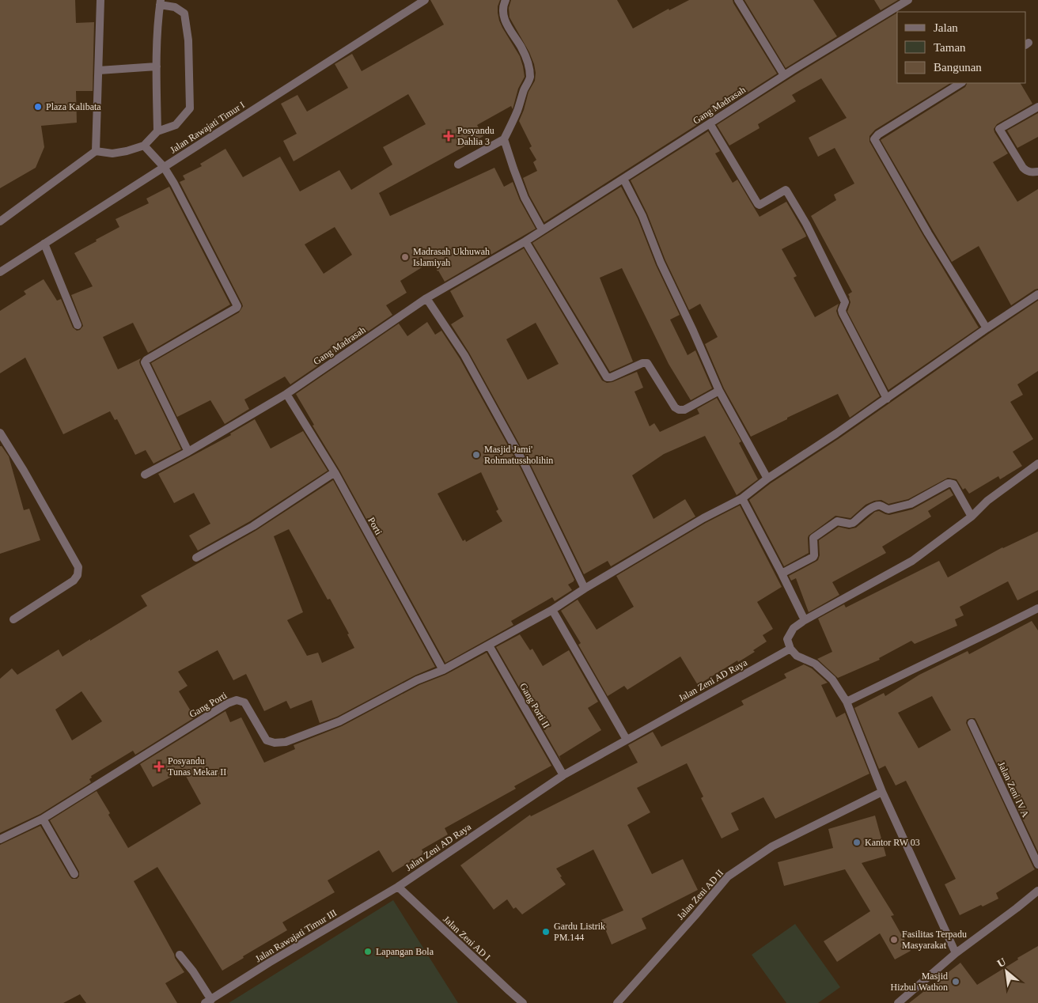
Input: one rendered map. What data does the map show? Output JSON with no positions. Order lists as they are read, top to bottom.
{
  "streets": {
    "street": [
      "Gang Madrasah",
      "Jalan Rawajati Timur I",
      "Porti",
      "Jalan Zeni AD Raya",
      "Gang Porti",
      "Gang Porti II",
      "Jalan Zeni IV A",
      "Jalan Zeni AD II",
      "Jalan Rawajati Timur III",
      "Jalan Zeni AD I"
    ]
  },
  "crossings": [
    ["Gang Madrasah", "Porti"],
    ["Porti", "Gang Porti"],
    ["Jalan Zeni AD Raya", "Gang Porti II"],
    ["Jalan Zeni AD Raya", "Jalan Rawajati Timur III"],
    ["Jalan Zeni AD Raya", "Jalan Zeni AD I"],
    ["Jalan Rawajati Timur III", "Jalan Zeni AD I"]
  ],
  "places": {
    "other": [
      "Plaza Kalibata",
      "Madrasah Ukhuwah Islamiyah",
      "Masjid Jami' Rohmatussholihin",
      "Kantor RW 03",
      "Gardu Listrik PM.144",
      "Fasilitas Terpadu Masyarakat",
      "Lapangan Bola",
      "Masjid Hizbul Wathon"
    ],
    "health": ["Posyandu Dahlia 3", "Posyandu Tunas Mekar II"]
  },
  "legend": ["Jalan", "Taman", "Bangunan"],
  "north": "top left"
}
